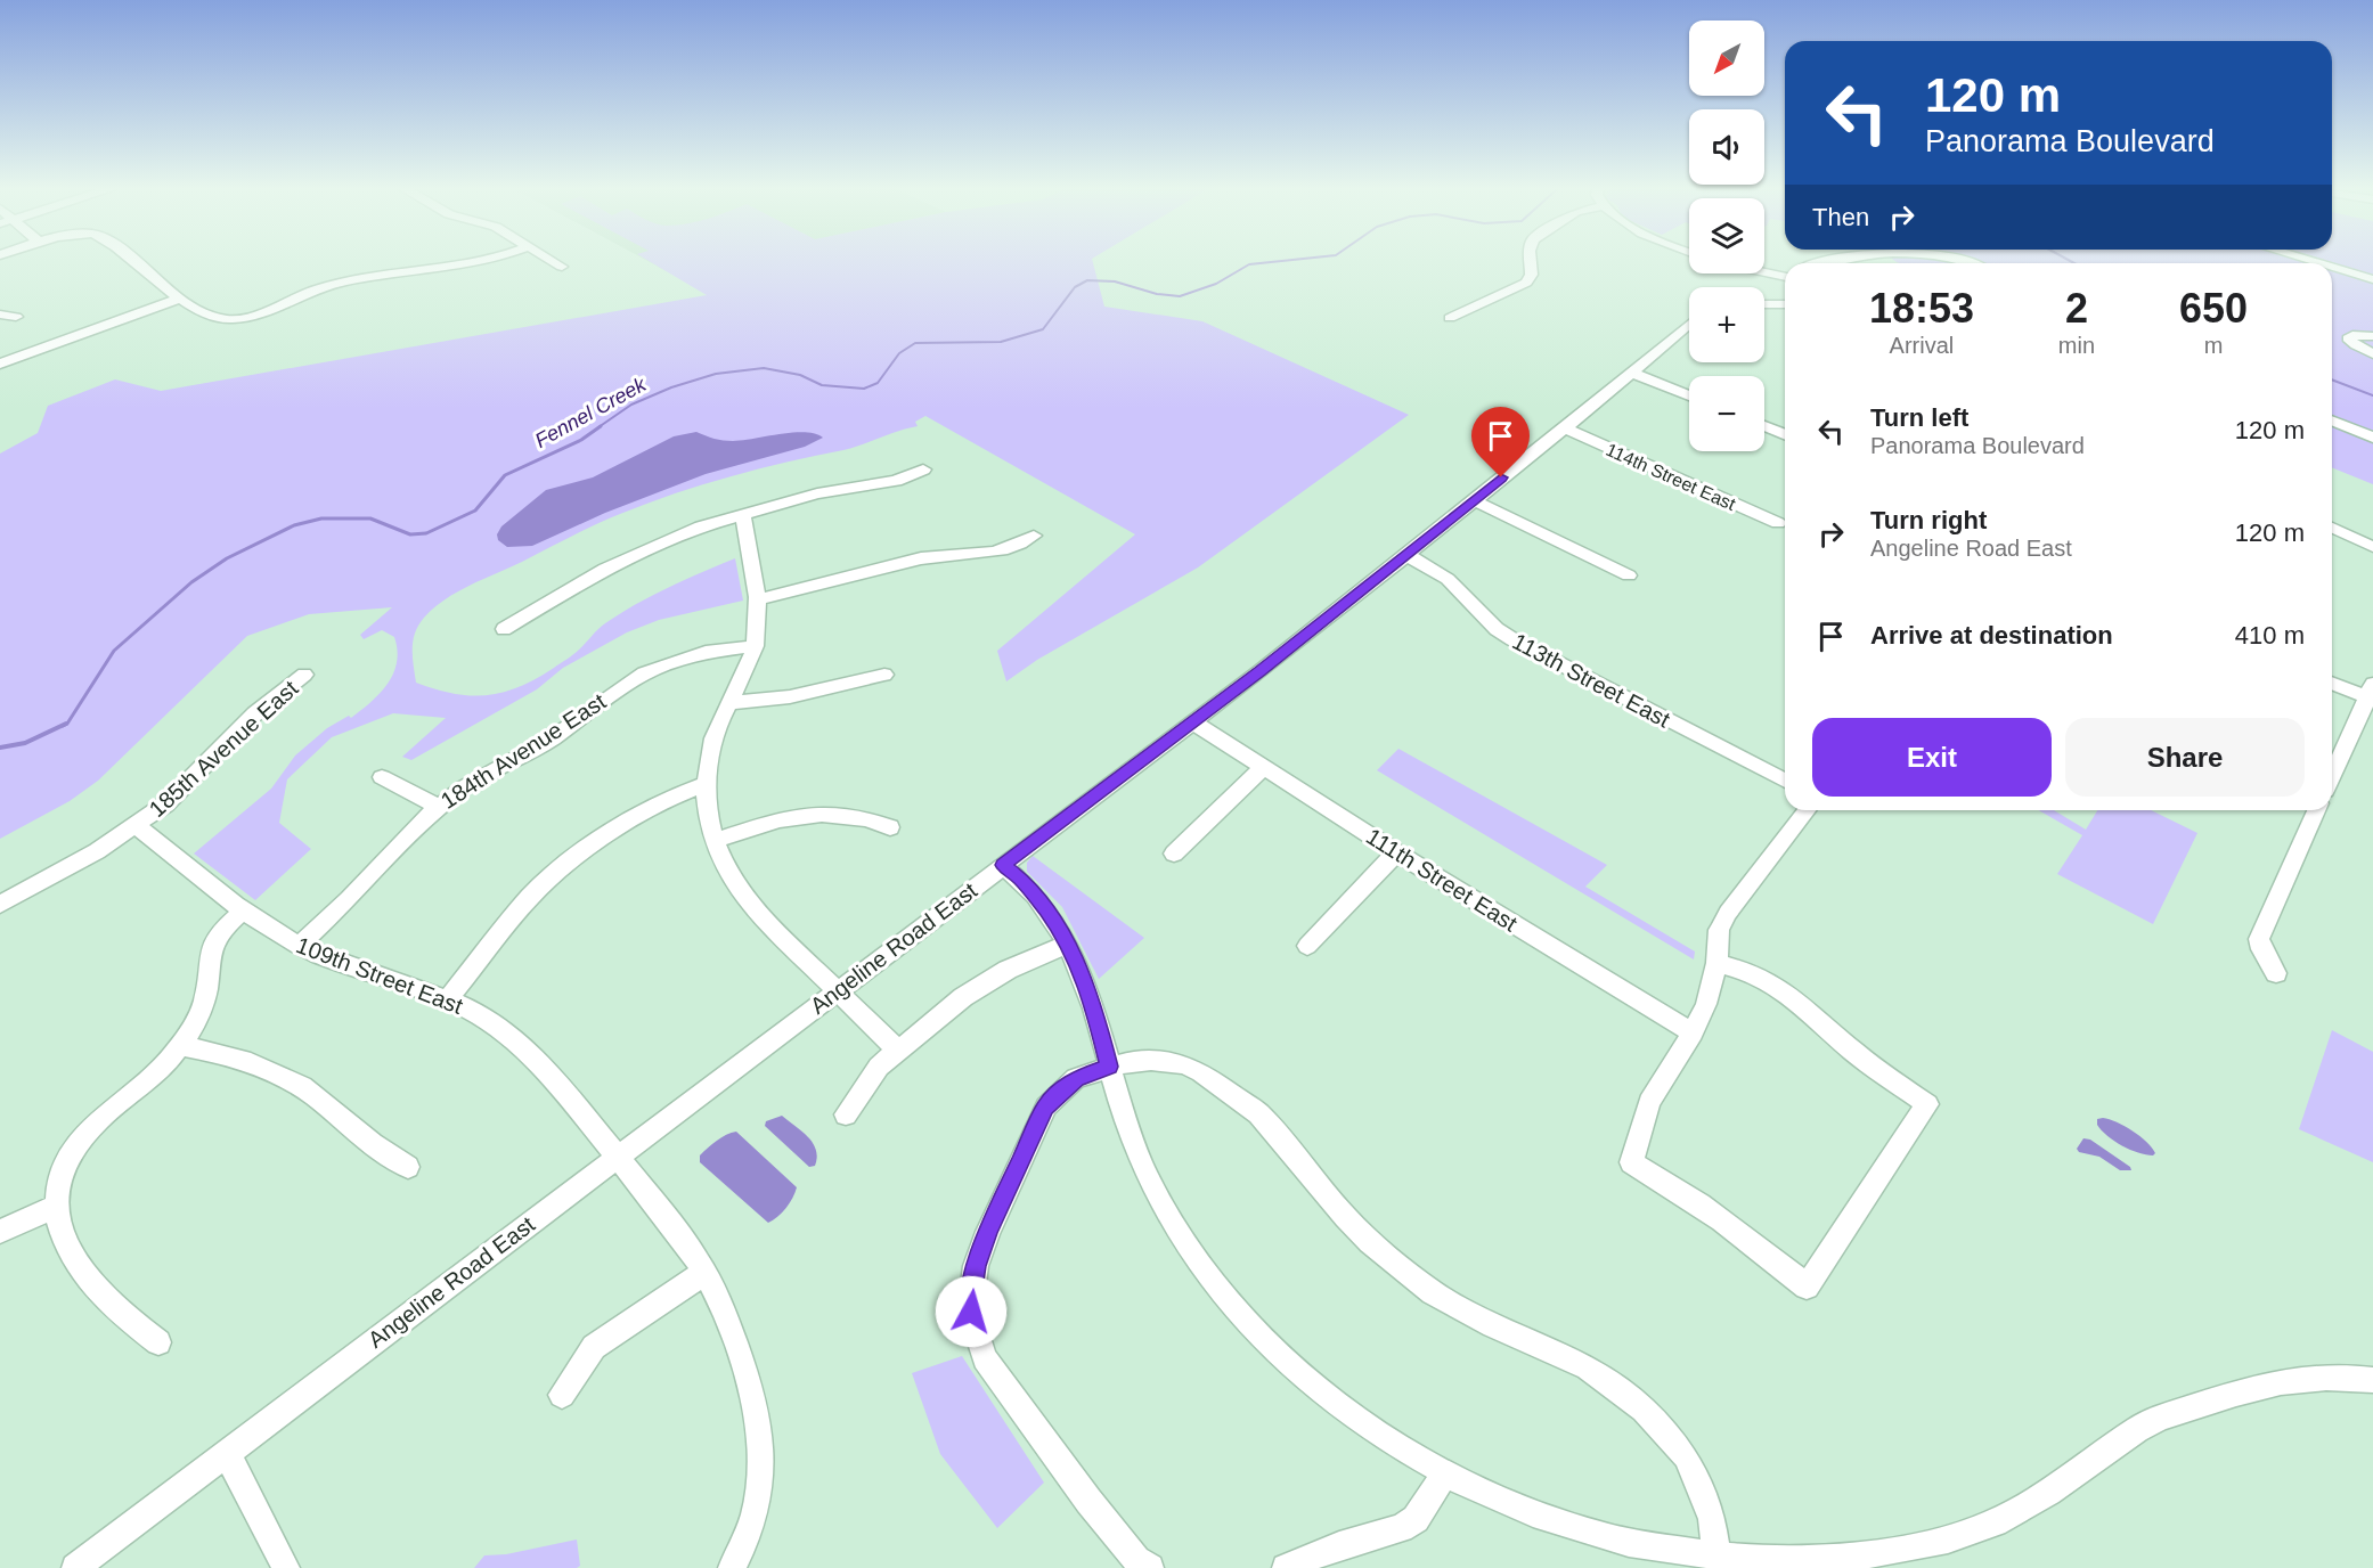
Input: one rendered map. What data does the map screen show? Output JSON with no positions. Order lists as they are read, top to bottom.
{
  "streets": {
    "street": [
      "114th Street East",
      "113th Street East",
      "185th Avenue East",
      "184th Avenue East",
      "111th Street East",
      "Angeline Road East",
      "109th Street East"
    ]
  },
  "crossings": [
    ["114th Street East", "Angeline Road East"],
    ["113th Street East", "Angeline Road East"],
    ["185th Avenue East", "109th Street East"],
    ["184th Avenue East", "109th Street East"],
    ["111th Street East", "Angeline Road East"],
    ["Angeline Road East", "109th Street East"]
  ],
  "water": ["Fennel Creek"],
  "north": "bottom left",
  "page": {
    "map_buttons": ["+", "−"],
    "turn": ["120 m", "Panorama Boulevard"],
    "then": "Then",
    "eta": [
      "18:53",
      "Arrival",
      "2",
      "min",
      "650",
      "m"
    ],
    "list": [
      {
        "name": "Turn left",
        "note": "Panorama Boulevard",
        "value": "120 m"
      },
      {
        "name": "Turn right",
        "note": "Angeline Road East",
        "value": "120 m"
      },
      {
        "name": "Arrive at destination",
        "value": "410 m"
      }
    ],
    "buttons": ["Exit", "Share"]
  }
}
